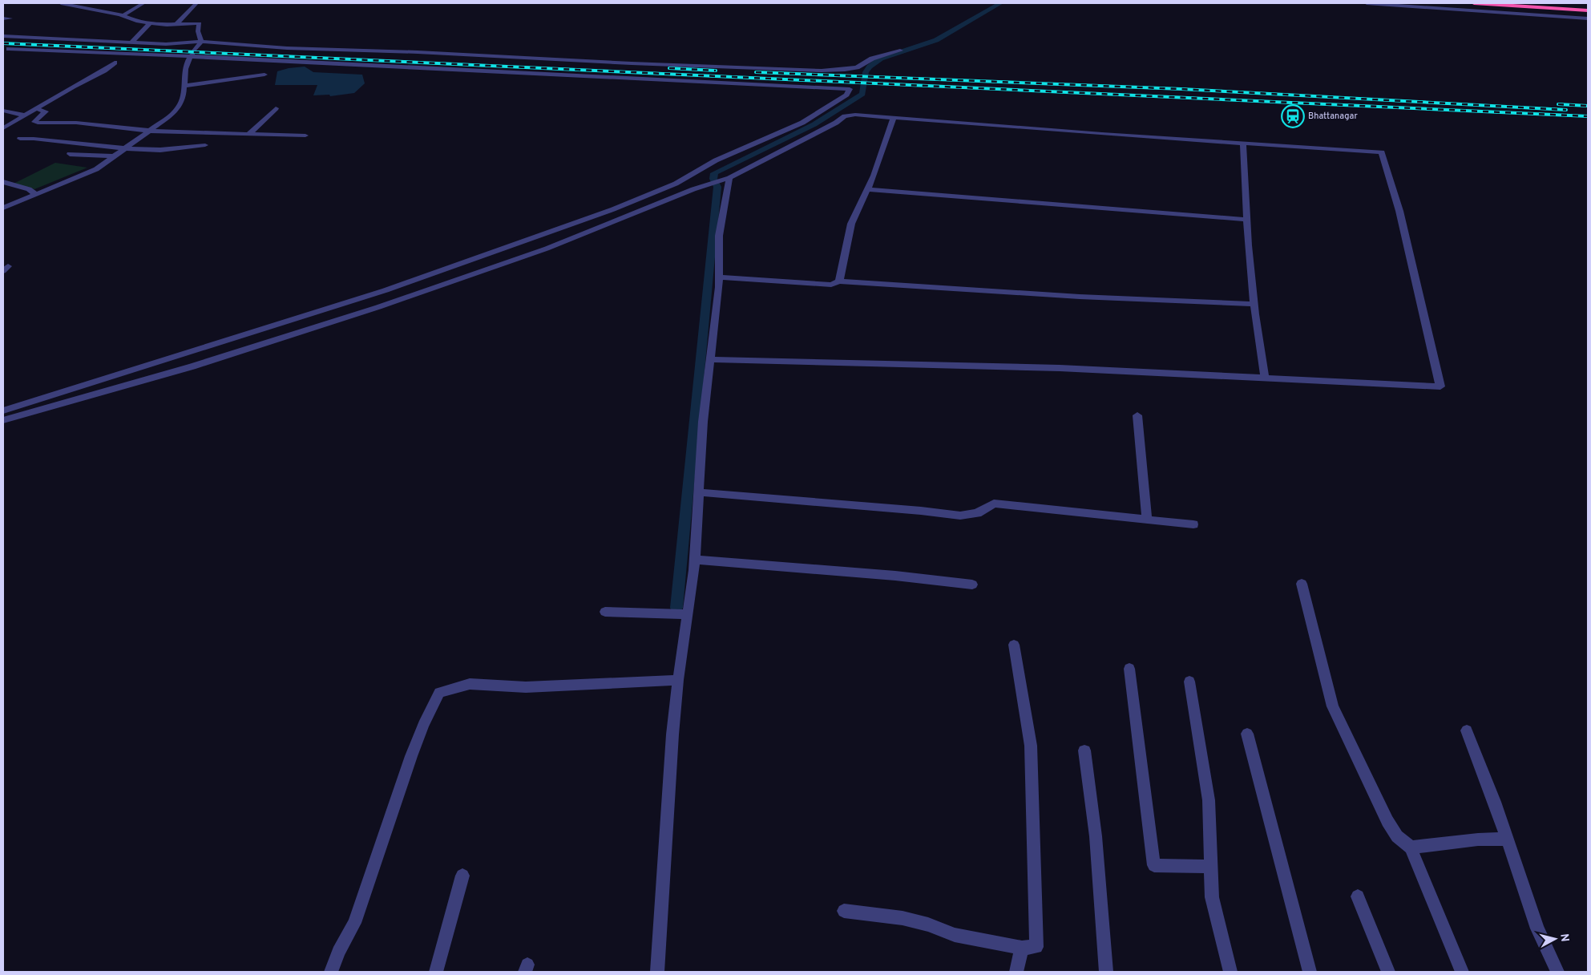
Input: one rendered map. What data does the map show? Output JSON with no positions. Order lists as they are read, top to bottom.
{
  "places": {
    "station": ["Bhattanagar"]
  },
  "north": "right"
}
